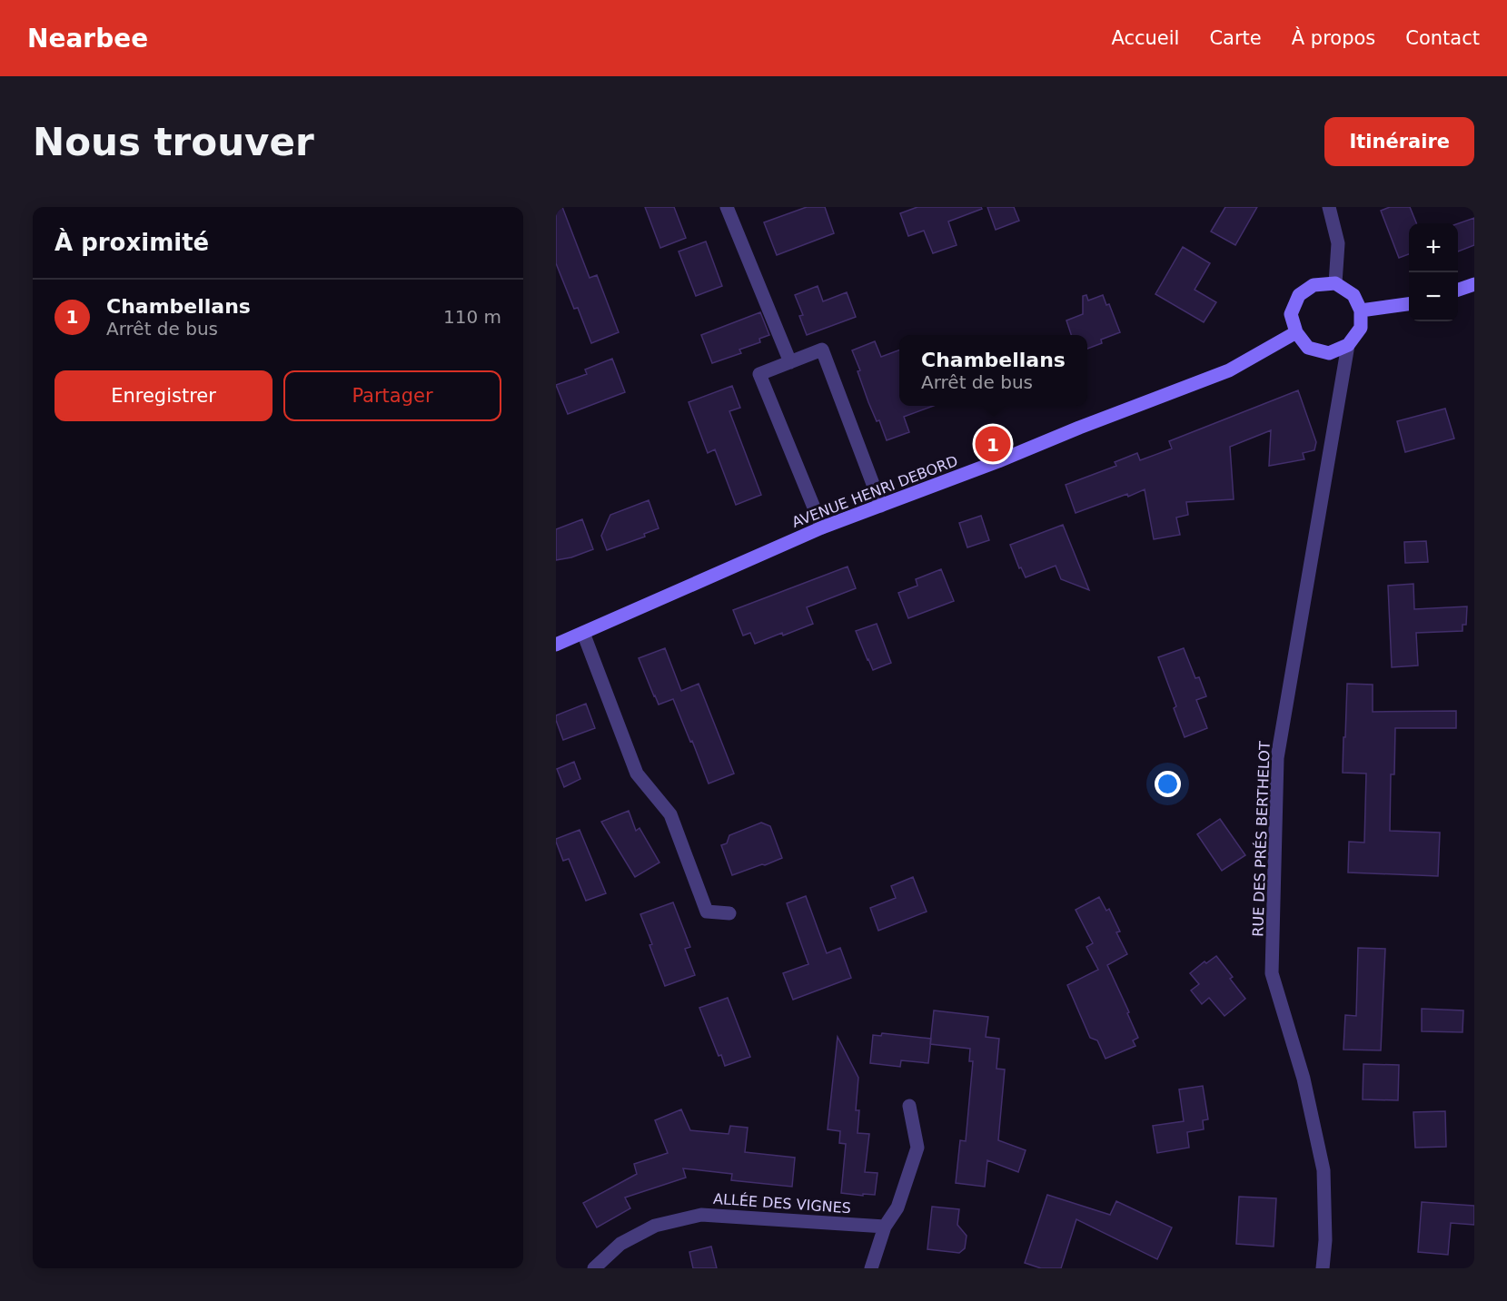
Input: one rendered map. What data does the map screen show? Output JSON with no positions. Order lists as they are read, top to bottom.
{
  "streets": {
    "street": ["AVENUE HENRI DEBORD", "RUE DES PRÉS BERTHELOT", "ALLÉE DES VIGNES"]
  },
  "crossings": [
    ["AVENUE HENRI DEBORD", "RUE DES PRÉS BERTHELOT"]
  ],
  "page": {
    "header": "Nearbee",
    "nav": [
      "Accueil",
      "Carte",
      "À propos",
      "Contact"
    ],
    "buttons": [
      "Itinéraire",
      ["Enregistrer", "Partager"]
    ],
    "title": "Nous trouver",
    "heading": "À proximité",
    "map_buttons": ["+", "−"],
    "list": [
      {
        "mark": "1",
        "name": "Chambellans",
        "note": "Arrêt de bus",
        "value": "110 m"
      }
    ],
    "popup": ["Chambellans", "Arrêt de bus"],
    "pins": "1"
  }
}
